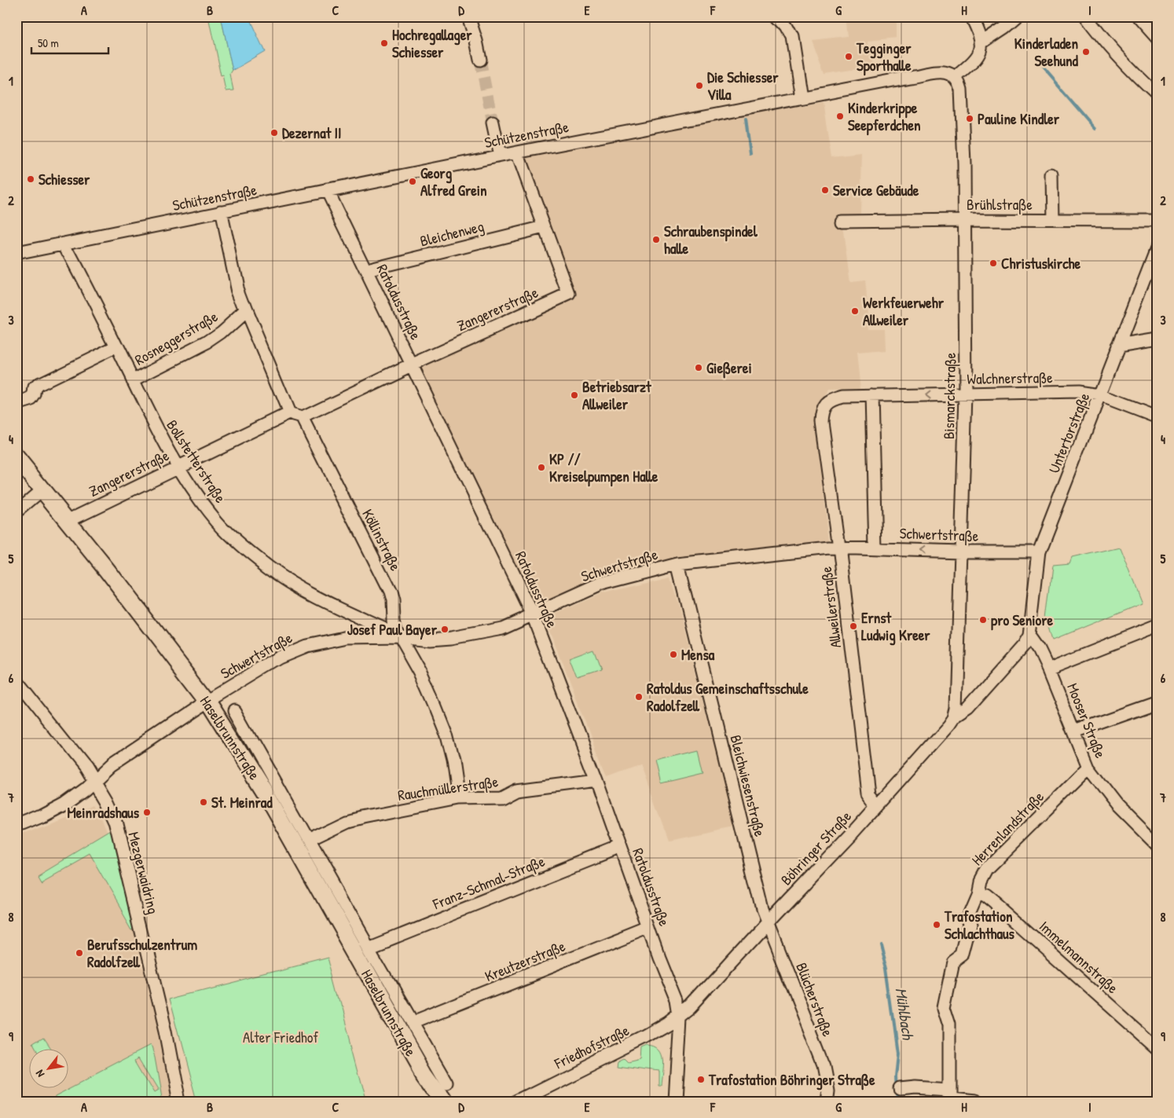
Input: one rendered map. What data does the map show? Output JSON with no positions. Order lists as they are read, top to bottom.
{
  "streets": {
    "main road": ["Haselbrunnstraße"],
    "street": [
      "Schützenstraße",
      "Brühlstraße",
      "Bleichenweg",
      "Ratoldusstraße",
      "Zangererstraße",
      "Rosneggerstraße",
      "Walchnerstraße",
      "Bismarckstraße",
      "Untertorstraße",
      "Bollstetterstraße",
      "Schwertstraße",
      "Köllinstraße",
      "Allweilerstraße",
      "Mooser Straße",
      "Bleichwiesenstraße",
      "Rauchmüllerstraße",
      "Herrenlandstraße",
      "Böhringer Straße",
      "Mezgerwaidring",
      "Franz-Schmal-Straße",
      "Immelmannstraße",
      "Kreutzerstraße",
      "Blücherstraße",
      "Friedhofstraße"
    ]
  },
  "crossings": [
    ["Schützenstraße", "Ratoldusstraße"],
    ["Schützenstraße", "Zangererstraße"],
    ["Schützenstraße", "Bismarckstraße"],
    ["Schützenstraße", "Bollstetterstraße"],
    ["Brühlstraße", "Bismarckstraße"],
    ["Bleichenweg", "Ratoldusstraße"],
    ["Bleichenweg", "Zangererstraße"],
    ["Ratoldusstraße", "Zangererstraße"],
    ["Ratoldusstraße", "Schwertstraße"],
    ["Ratoldusstraße", "Rauchmüllerstraße"],
    ["Ratoldusstraße", "Böhringer Straße"],
    ["Ratoldusstraße", "Franz-Schmal-Straße"],
    ["Ratoldusstraße", "Kreutzerstraße"],
    ["Ratoldusstraße", "Friedhofstraße"],
    ["Zangererstraße", "Bollstetterstraße"],
    ["Zangererstraße", "Köllinstraße"],
    ["Zangererstraße", "Haselbrunnstraße"],
    ["Rosneggerstraße", "Bollstetterstraße"],
    ["Walchnerstraße", "Bismarckstraße"],
    ["Walchnerstraße", "Untertorstraße"],
    ["Walchnerstraße", "Allweilerstraße"],
    ["Bismarckstraße", "Schwertstraße"],
    ["Bismarckstraße", "Böhringer Straße"],
    ["Untertorstraße", "Schwertstraße"],
    ["Untertorstraße", "Mooser Straße"],
    ["Untertorstraße", "Böhringer Straße"],
    ["Bollstetterstraße", "Schwertstraße"],
    ["Bollstetterstraße", "Köllinstraße"],
    ["Schwertstraße", "Köllinstraße"],
    ["Schwertstraße", "Allweilerstraße"],
    ["Schwertstraße", "Haselbrunnstraße"],
    ["Schwertstraße", "Bleichwiesenstraße"],
    ["Schwertstraße", "Mezgerwaidring"],
    ["Köllinstraße", "Rauchmüllerstraße"],
    ["Allweilerstraße", "Böhringer Straße"],
    ["Mooser Straße", "Herrenlandstraße"],
    ["Mooser Straße", "Böhringer Straße"],
    ["Haselbrunnstraße", "Rauchmüllerstraße"],
    ["Haselbrunnstraße", "Franz-Schmal-Straße"],
    ["Haselbrunnstraße", "Kreutzerstraße"],
    ["Bleichwiesenstraße", "Böhringer Straße"],
    ["Bleichwiesenstraße", "Blücherstraße"],
    ["Herrenlandstraße", "Immelmannstraße"],
    ["Böhringer Straße", "Blücherstraße"],
    ["Böhringer Straße", "Friedhofstraße"]
  ],
  "water": ["Mühlbach"],
  "parks": ["Alter Friedhof"],
  "places": [
    "Hochregallager Schiesser",
    "Kinderladen Seehund",
    "Tegginger Sporthalle",
    "Die Schiesser Villa",
    "Kinderkrippe Seepferdchen",
    "Pauline Kindler",
    "Dezernat II",
    "Schiesser",
    "Georg Alfred Grein",
    "Service Gebäude",
    "Schraubenspindel halle",
    "Christuskirche",
    "Werkfeuerwehr Allweiler",
    "Gießerei",
    "Betriebsarzt Allweiler",
    "KP // Kreiselpumpen Halle",
    "pro Seniore",
    "Ernst Ludwig Kreer",
    "Josef Paul Bayer",
    "Mensa",
    "Ratoldus Gemeinschaftsschule Radolfzell",
    "St. Meinrad",
    "Meinradshaus",
    "Trafostation Schlachthaus",
    "Berufsschulzentrum Radolfzell",
    "Trafostation Böhringer Straße"
  ],
  "scale_bar": "50 m",
  "north": "bottom left",
  "grid": {
    "columns": [
      "A",
      "B",
      "C",
      "D",
      "E",
      "F",
      "G",
      "H",
      "I"
    ],
    "rows": [
      "1",
      "2",
      "3",
      "4",
      "5",
      "6",
      "7",
      "8",
      "9"
    ]
  }
}
